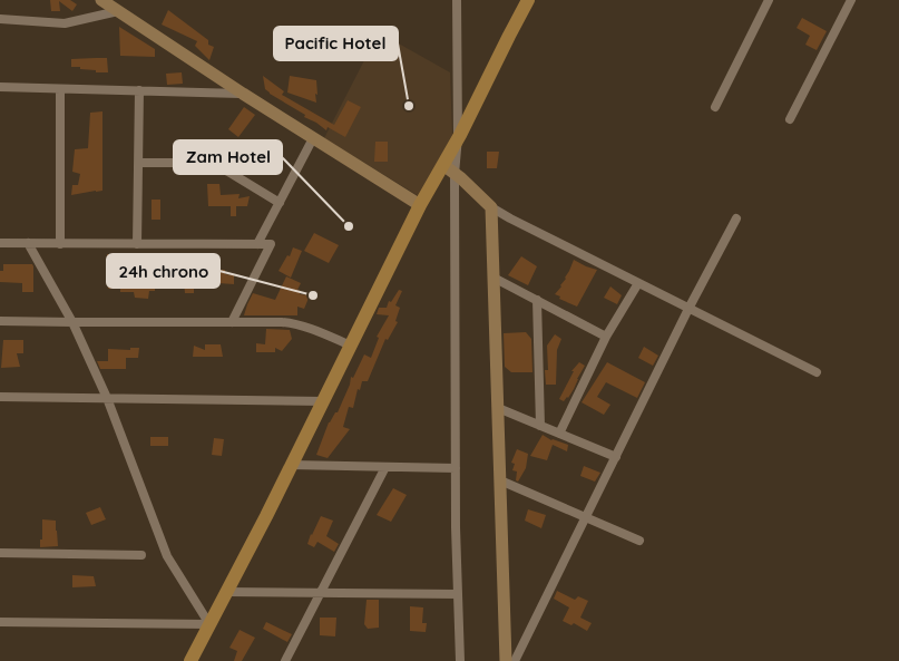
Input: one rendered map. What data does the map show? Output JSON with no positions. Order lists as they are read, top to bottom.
{
  "places": ["Pacific Hotel", "Zam Hotel", "24h chrono"]
}
